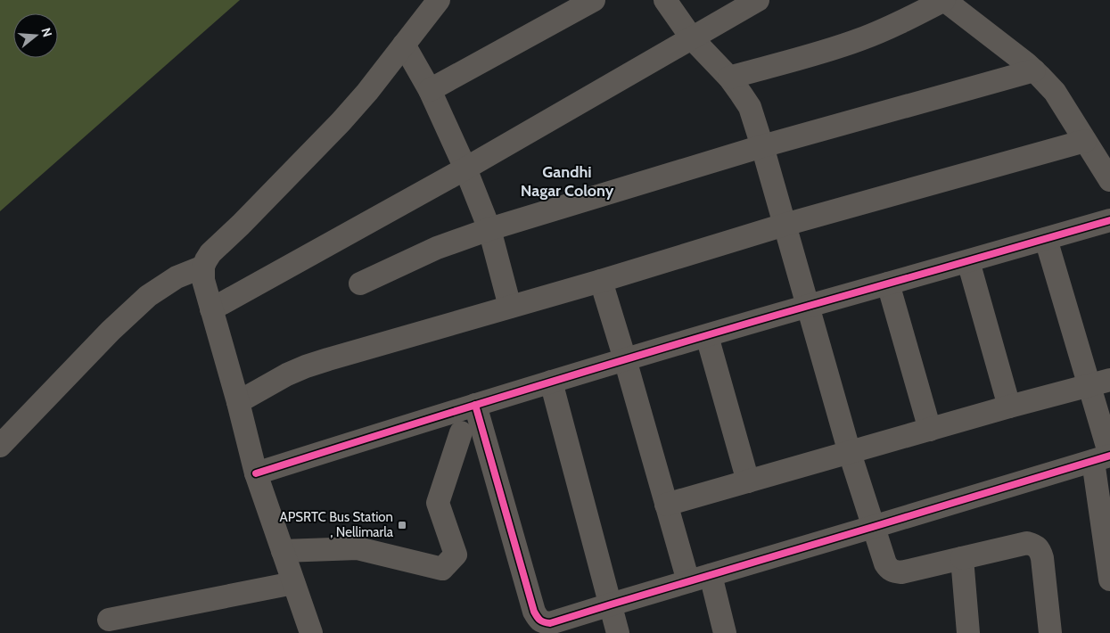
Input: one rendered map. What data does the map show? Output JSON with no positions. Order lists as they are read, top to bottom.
{
  "districts": ["Gandhi Nagar Colony"],
  "places": {
    "transit": ["APSRTC Bus Station , Nellimarla"]
  },
  "north": "right"
}
